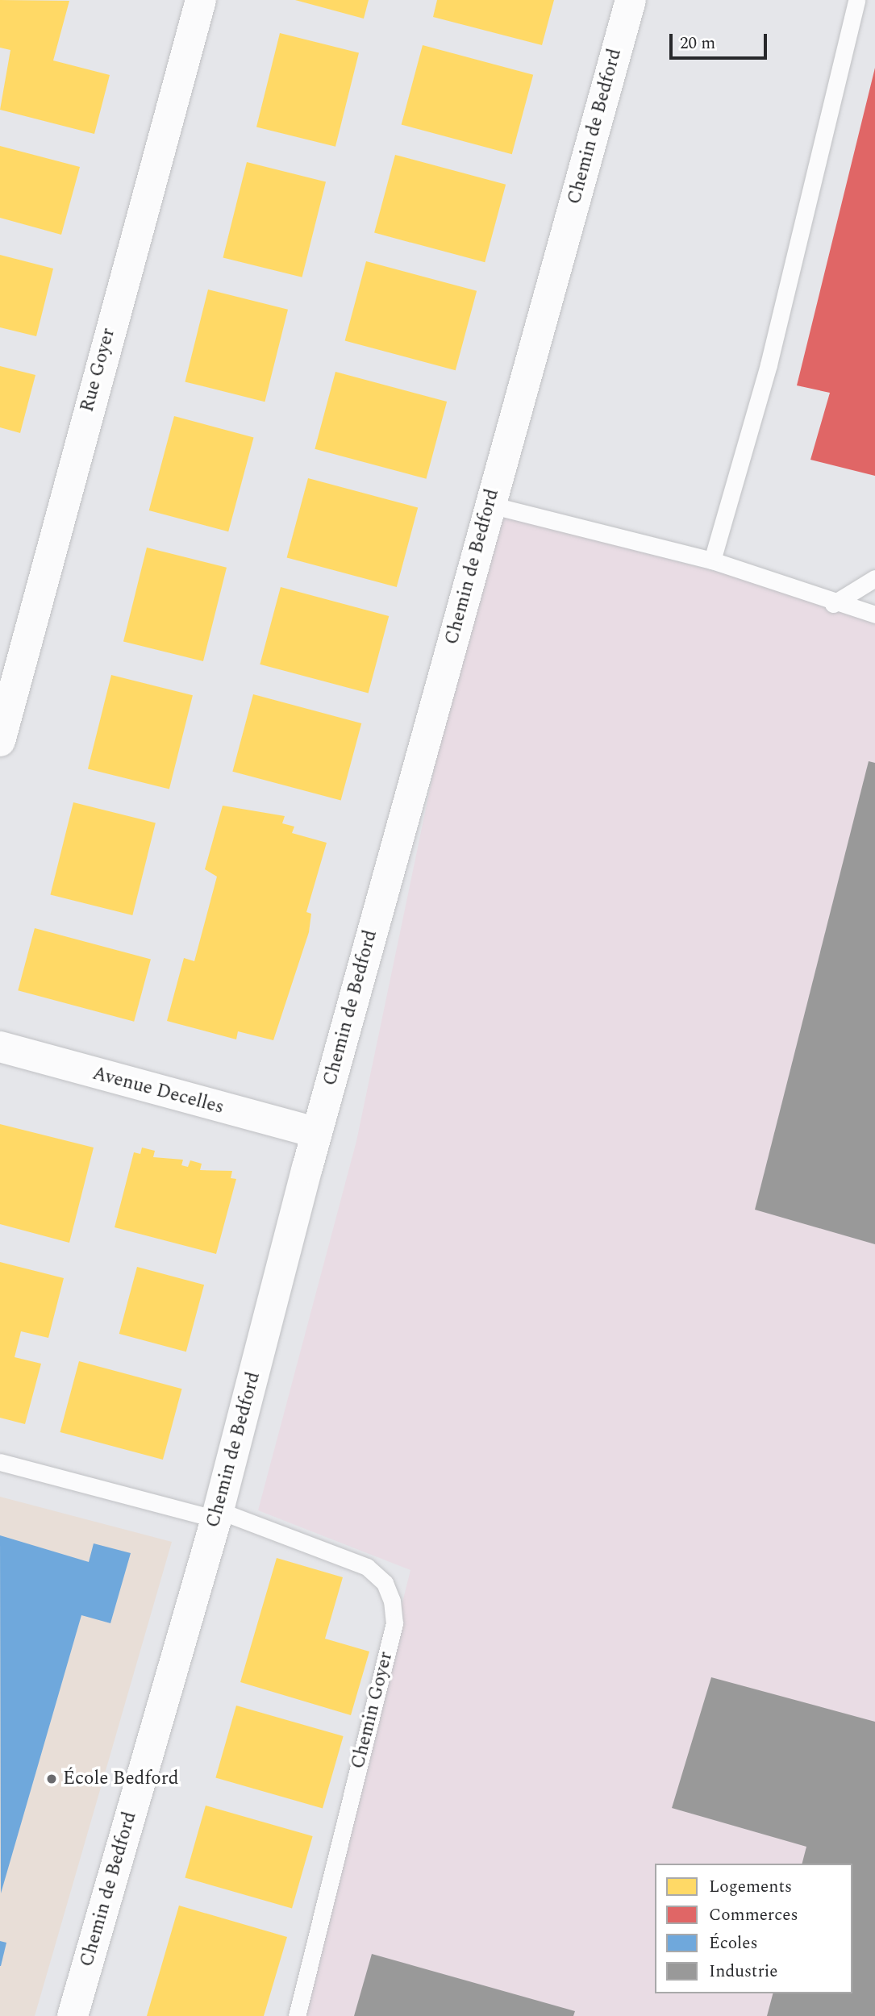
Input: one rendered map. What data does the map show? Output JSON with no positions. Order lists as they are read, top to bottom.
{
  "streets": {
    "street": ["Chemin de Bedford", "Rue Goyer", "Avenue Decelles"],
    "lane": ["Chemin Goyer"]
  },
  "crossings": [
    ["Chemin de Bedford", "Avenue Decelles"],
    ["Chemin de Bedford", "Chemin Goyer"]
  ],
  "places": ["École Bedford"],
  "legend": [
    "Logements",
    "Commerces",
    "Écoles",
    "Industrie"
  ],
  "scale_bar": "20 m"
}
